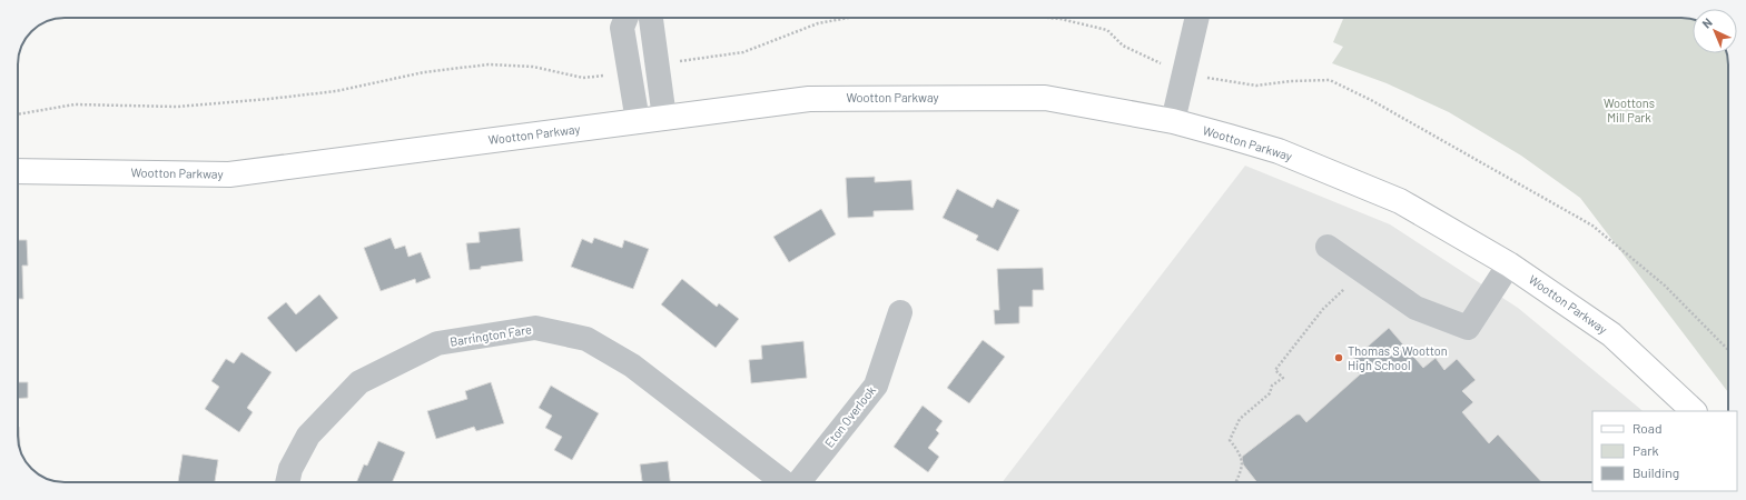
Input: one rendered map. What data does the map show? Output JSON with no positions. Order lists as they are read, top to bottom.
{
  "streets": {
    "main road": ["Wootton Parkway"],
    "street": ["Barrington Fare", "Eton Overlook"]
  },
  "parks": ["Woottons Mill Park"],
  "places": ["Thomas S Wootton High School"],
  "legend": ["Road", "Park", "Building"],
  "north": "top left"
}
